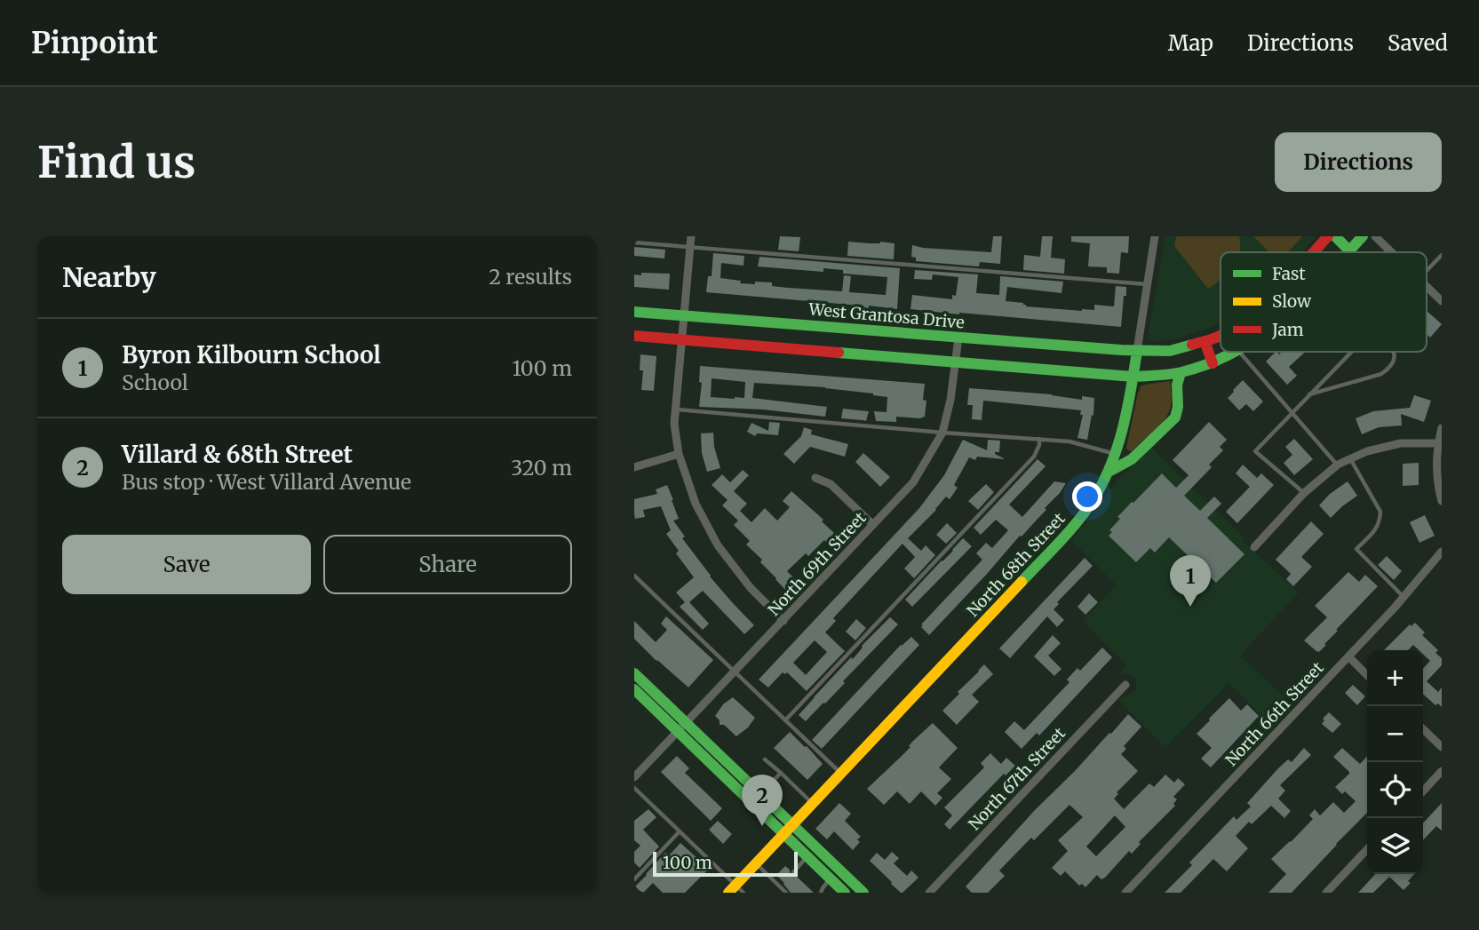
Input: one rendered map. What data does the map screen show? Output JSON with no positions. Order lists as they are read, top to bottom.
{
  "streets": {
    "street": [
      "West Grantosa Drive",
      "North 69th Street",
      "North 68th Street",
      "North 66th Street",
      "North 67th Street"
    ]
  },
  "crossings": [
    ["West Grantosa Drive", "North 69th Street"],
    ["West Grantosa Drive", "North 68th Street"]
  ],
  "legend": ["Fast", "Slow", "Jam"],
  "scale_bar": "100 m",
  "page": {
    "header": "Pinpoint",
    "nav": ["Map", "Directions", "Saved"],
    "buttons": [
      "Directions",
      ["Save", "Share"]
    ],
    "title": "Find us",
    "heading": ["Nearby", "2 results"],
    "list": [
      {
        "mark": "1",
        "name": "Byron Kilbourn School",
        "note": "School",
        "value": "100 m"
      },
      {
        "mark": "2",
        "name": "Villard & 68th Street",
        "note": "Bus stop · West Villard Avenue",
        "value": "320 m"
      }
    ],
    "pins": ["1", "2"],
    "map_buttons": ["+", "−"],
    "scale": "100 m"
  }
}
